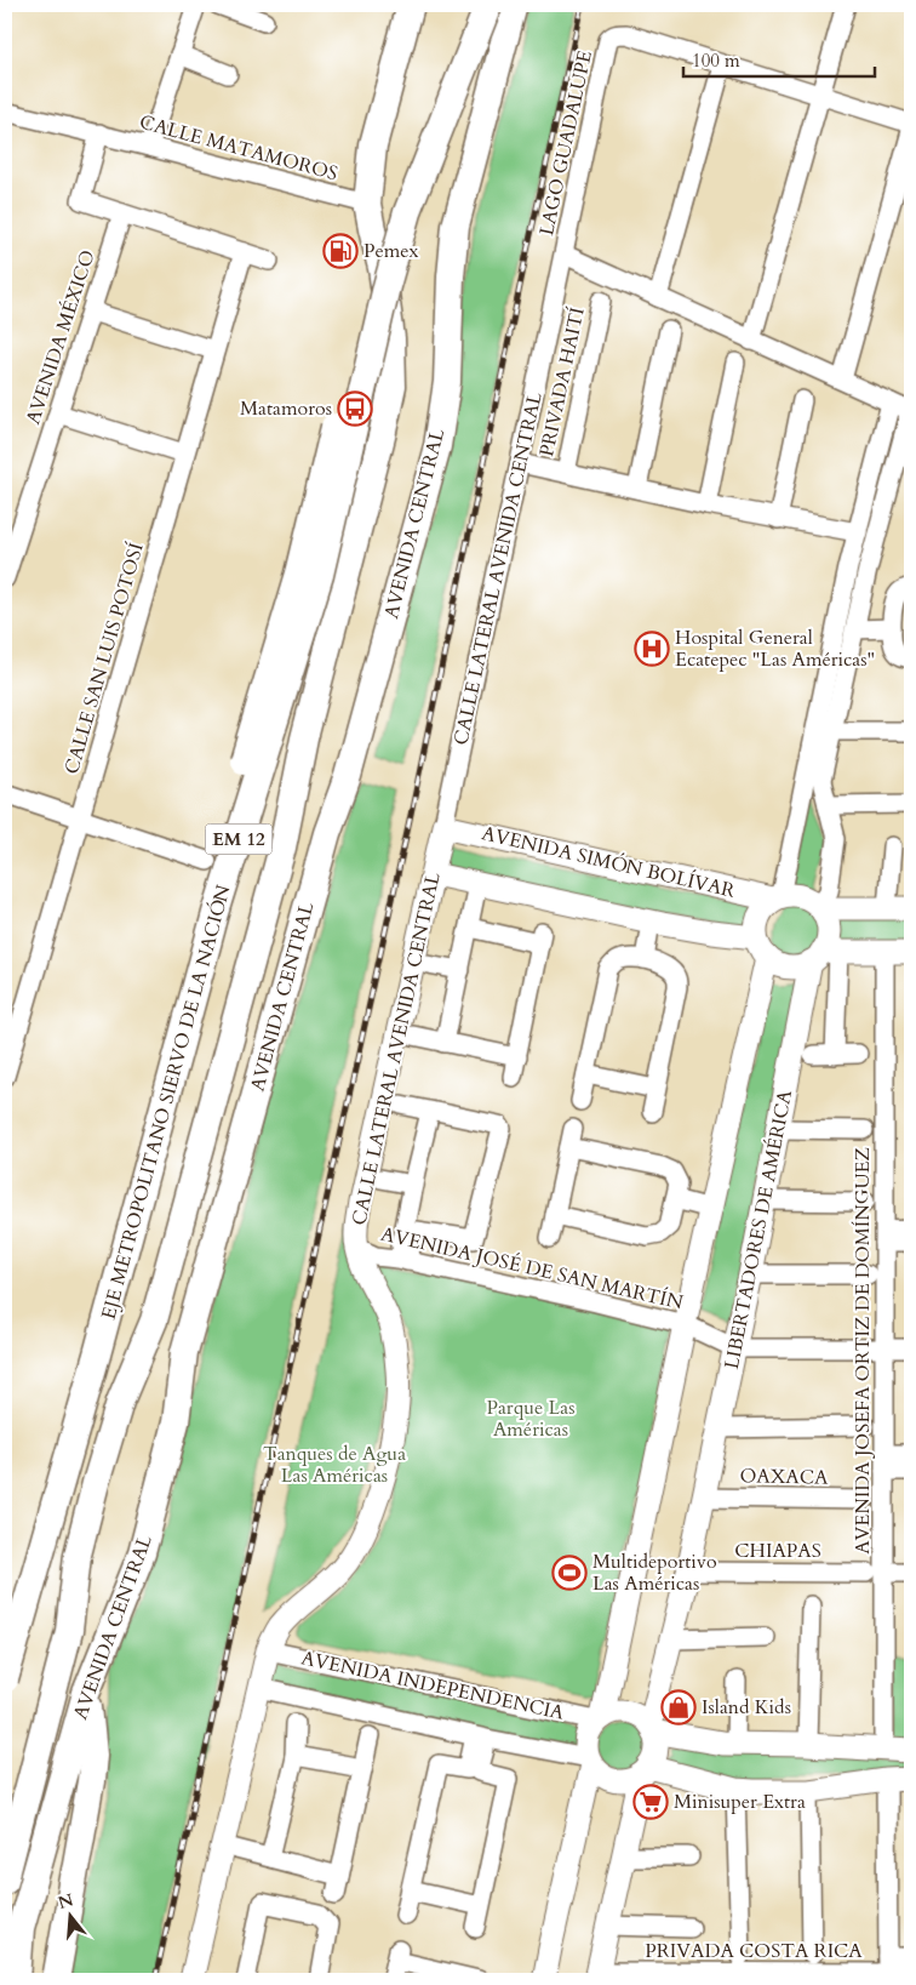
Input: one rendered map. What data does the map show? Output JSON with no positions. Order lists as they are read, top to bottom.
{
  "streets": {
    "highway": ["AVENIDA CENTRAL", "EM 12", "EJE METROPOLITANO SIERVO DE LA NACIÓN"],
    "main road": ["CALLE LATERAL AVENIDA CENTRAL", "AVENIDA SIMÓN BOLÍVAR", "LIBERTADORES DE AMÉRICA"],
    "street": [
      "LAGO GUADALUPE",
      "CALLE MATAMOROS",
      "AVENIDA MÉXICO",
      "PRIVADA HAITÍ",
      "CALLE SAN LUIS POTOSÍ",
      "AVENIDA JOSÉ DE SAN MARTÍN",
      "AVENIDA JOSEFA ORTIZ DE DOMÍNGUEZ",
      "OAXACA",
      "CHIAPAS",
      "AVENIDA INDEPENDENCIA",
      "PRIVADA COSTA RICA"
    ]
  },
  "crossings": [
    ["LAGO GUADALUPE", "CALLE LATERAL AVENIDA CENTRAL"],
    ["CALLE MATAMOROS", "AVENIDA CENTRAL"],
    ["CALLE LATERAL AVENIDA CENTRAL", "AVENIDA SIMÓN BOLÍVAR"],
    ["CALLE LATERAL AVENIDA CENTRAL", "AVENIDA JOSÉ DE SAN MARTÍN"],
    ["CALLE LATERAL AVENIDA CENTRAL", "AVENIDA INDEPENDENCIA"],
    ["AVENIDA SIMÓN BOLÍVAR", "LIBERTADORES DE AMÉRICA"],
    ["LIBERTADORES DE AMÉRICA", "AVENIDA JOSÉ DE SAN MARTÍN"],
    ["LIBERTADORES DE AMÉRICA", "OAXACA"],
    ["LIBERTADORES DE AMÉRICA", "CHIAPAS"],
    ["LIBERTADORES DE AMÉRICA", "AVENIDA INDEPENDENCIA"],
    ["AVENIDA JOSÉ DE SAN MARTÍN", "AVENIDA JOSEFA ORTIZ DE DOMÍNGUEZ"],
    ["AVENIDA JOSEFA ORTIZ DE DOMÍNGUEZ", "CHIAPAS"]
  ],
  "parks": ["Parque Las Américas", "Tanques de Agua Las Américas"],
  "places": {
    "fuel station": ["Pemex"],
    "bus stop": ["Matamoros"],
    "hospital": ["Hospital General Ecatepec \"Las Américas\""],
    "sports": ["Multideportivo Las Américas"],
    "shop": ["Island Kids"],
    "supermarket": ["Minisuper Extra"]
  },
  "scale_bar": "100 m",
  "north": "top"
}
